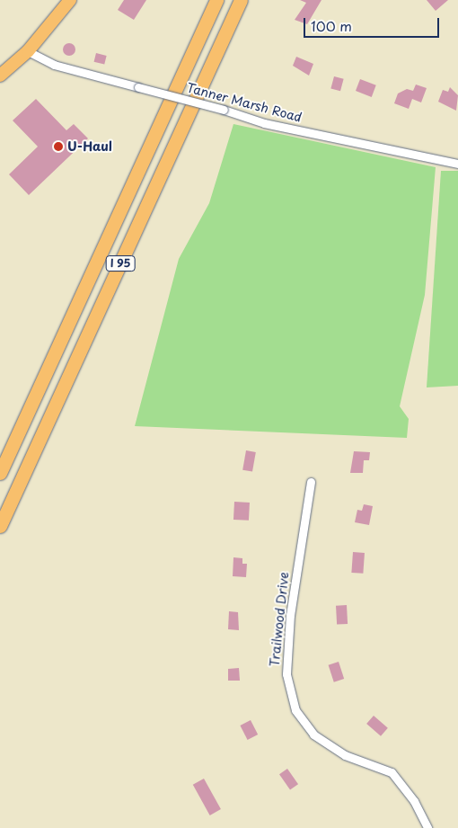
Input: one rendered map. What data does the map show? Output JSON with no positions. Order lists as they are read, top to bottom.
{
  "streets": {
    "highway": ["I 95"],
    "street": ["Tanner Marsh Road", "Trailwood Drive"]
  },
  "places": ["U-Haul"],
  "scale_bar": "100 m"
}
